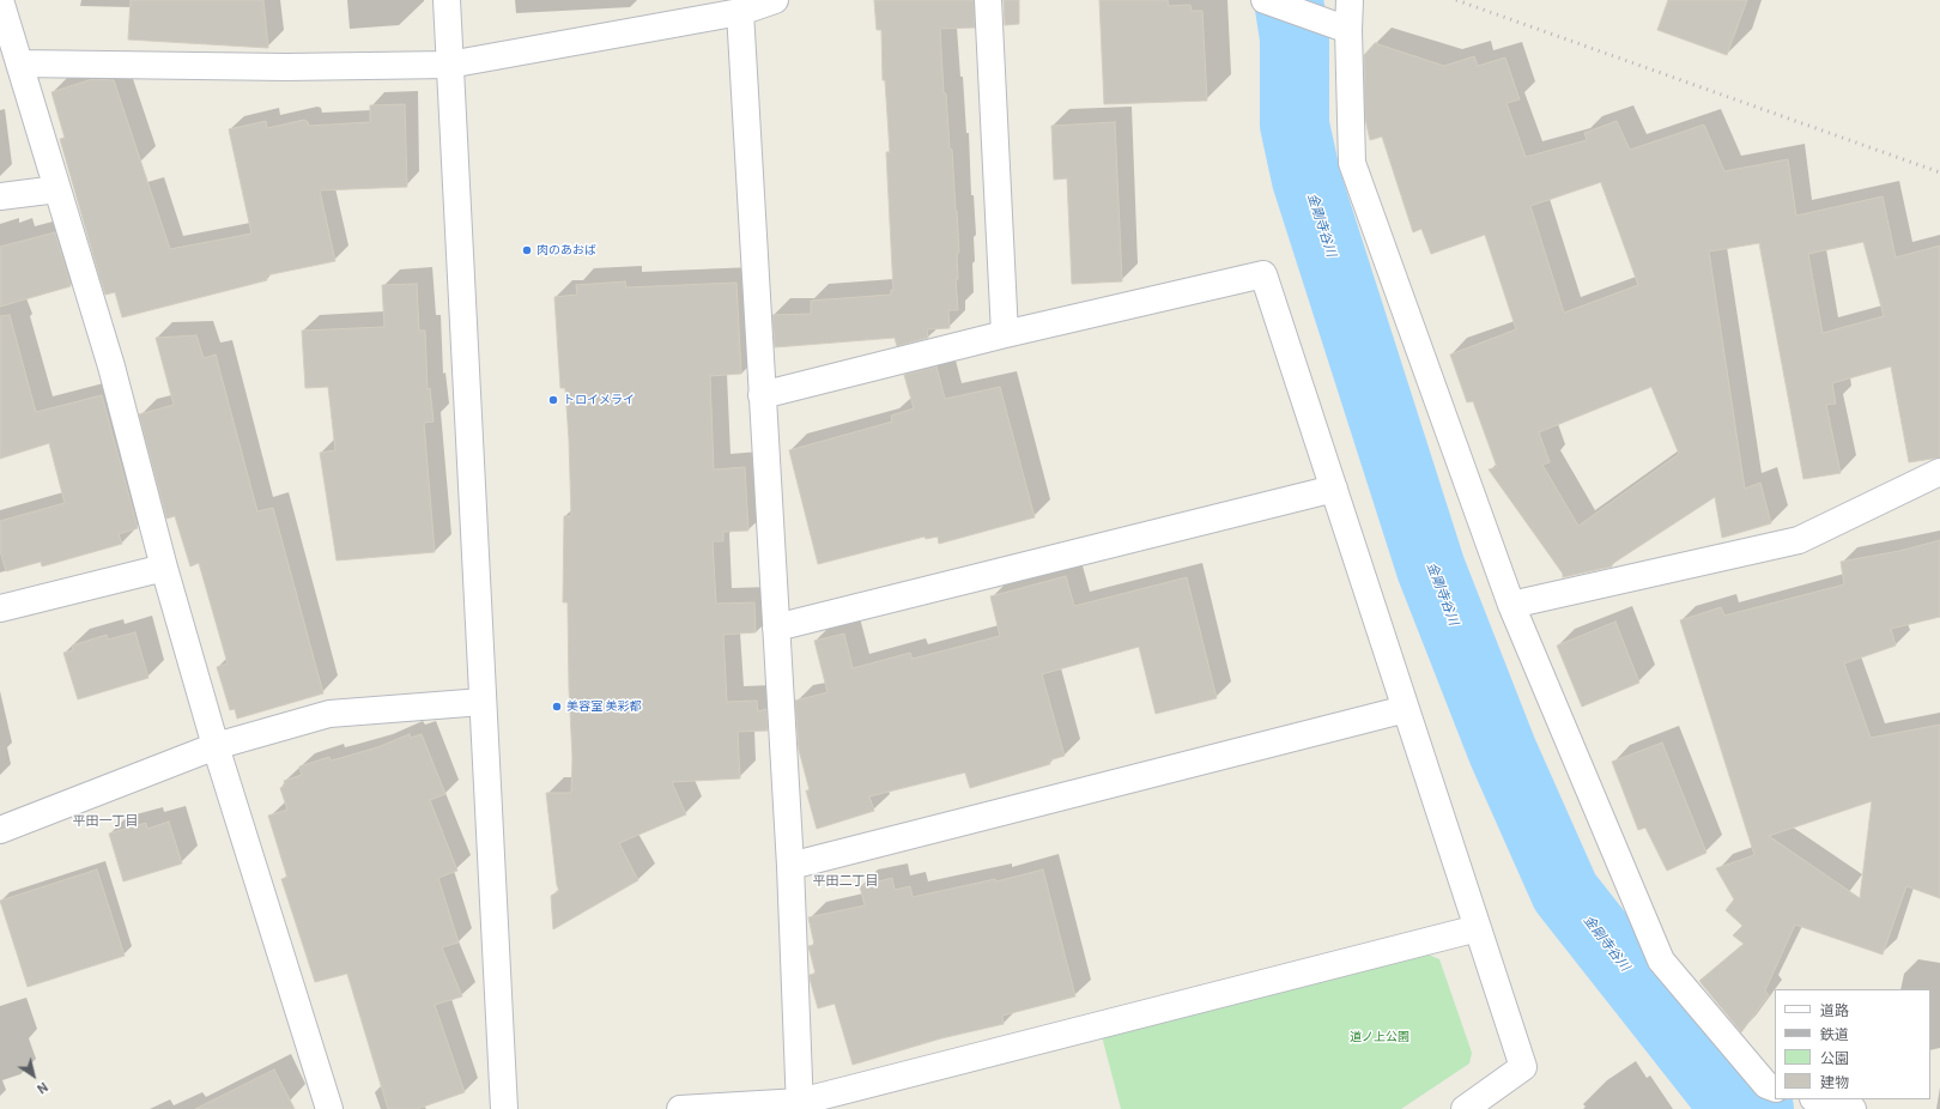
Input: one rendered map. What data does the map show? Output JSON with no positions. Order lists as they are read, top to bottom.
{
  "districts": ["平田一丁目", "平田二丁目"],
  "water": ["金剛寺谷川"],
  "parks": ["道ノ上公園"],
  "places": ["肉のあおば", "トロイメライ", "美容室 美彩都"],
  "legend": [
    "道路",
    "鉄道",
    "公園",
    "建物"
  ],
  "north": "bottom right"
}
